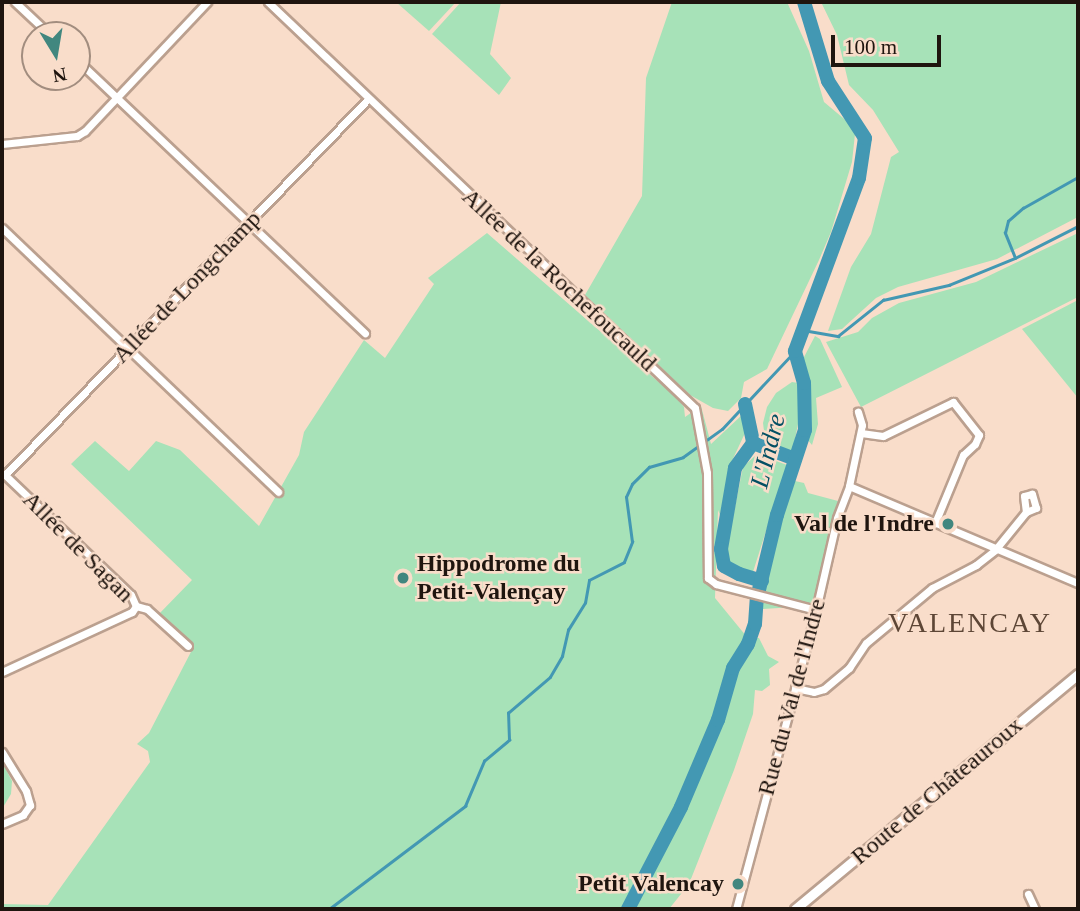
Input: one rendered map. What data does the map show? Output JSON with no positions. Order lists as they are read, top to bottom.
{
  "streets": {
    "street": [
      "Allée de la Rochefoucauld",
      "Allée de Longchamp",
      "Allée de Sagan",
      "Rue du Val de l'Indre",
      "Route de Châteauroux"
    ]
  },
  "crossings": [
    ["Allée de la Rochefoucauld", "Allée de Longchamp"],
    ["Allée de la Rochefoucauld", "Rue du Val de l'Indre"],
    ["Allée de Longchamp", "Allée de Sagan"]
  ],
  "districts": ["VALENCAY"],
  "water": ["L'Indre"],
  "places": ["Val de l'Indre", "Hippodrome du Petit-Valençay", "Petit Valencay"],
  "scale_bar": "100 m",
  "north": "bottom"
}
